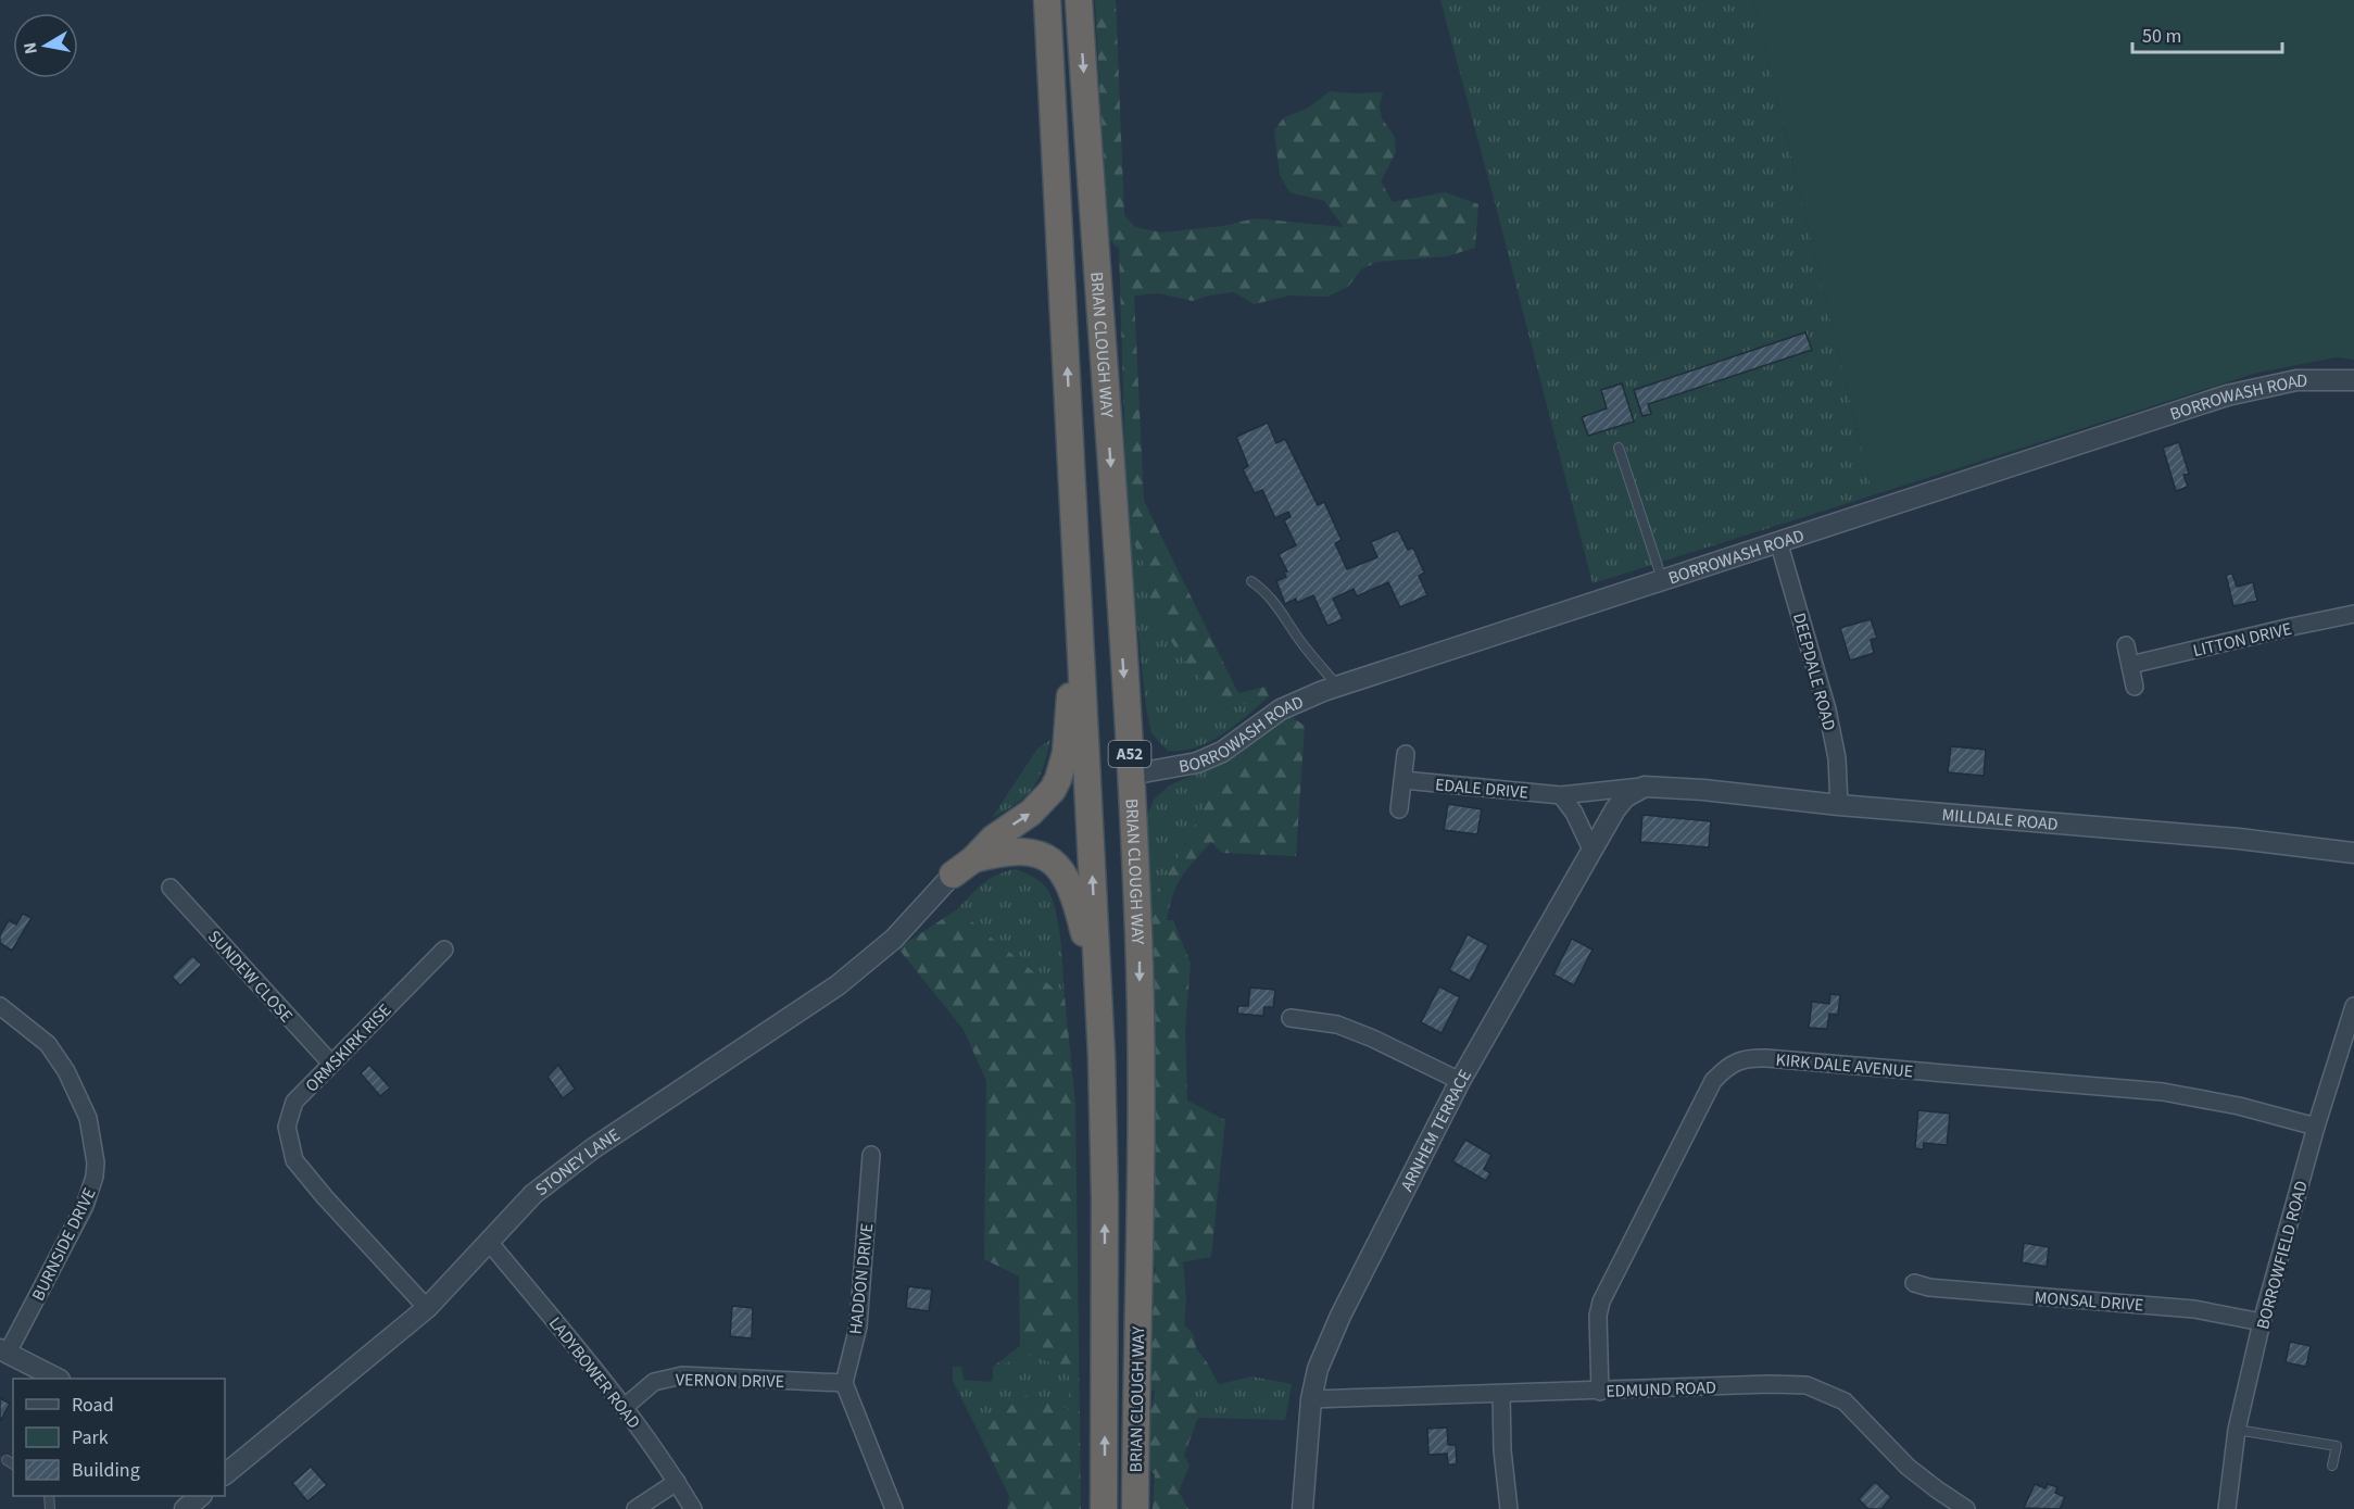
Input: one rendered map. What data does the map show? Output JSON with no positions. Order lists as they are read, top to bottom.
{
  "streets": {
    "highway": ["BRIAN CLOUGH WAY", "A52"],
    "street": [
      "BORROWASH ROAD",
      "LITTON DRIVE",
      "DEEPDALE ROAD",
      "EDALE DRIVE",
      "MILLDALE ROAD",
      "SUNDEW CLOSE",
      "ORMSKIRK RISE",
      "KIRK DALE AVENUE",
      "ARNHEM TERRACE",
      "STONEY LANE",
      "BURNSIDE DRIVE",
      "BORROWFIELD ROAD",
      "HADDON DRIVE",
      "MONSAL DRIVE",
      "LADYBOWER ROAD",
      "VERNON DRIVE",
      "EDMUND ROAD"
    ]
  },
  "crossings": [
    ["BRIAN CLOUGH WAY", "BORROWASH ROAD"],
    ["BORROWASH ROAD", "DEEPDALE ROAD"],
    ["DEEPDALE ROAD", "MILLDALE ROAD"],
    ["EDALE DRIVE", "MILLDALE ROAD"],
    ["EDALE DRIVE", "ARNHEM TERRACE"],
    ["MILLDALE ROAD", "ARNHEM TERRACE"],
    ["SUNDEW CLOSE", "ORMSKIRK RISE"],
    ["ORMSKIRK RISE", "STONEY LANE"],
    ["KIRK DALE AVENUE", "BORROWFIELD ROAD"],
    ["KIRK DALE AVENUE", "EDMUND ROAD"],
    ["ARNHEM TERRACE", "EDMUND ROAD"],
    ["STONEY LANE", "LADYBOWER ROAD"],
    ["BORROWFIELD ROAD", "MONSAL DRIVE"],
    ["HADDON DRIVE", "VERNON DRIVE"],
    ["LADYBOWER ROAD", "VERNON DRIVE"]
  ],
  "legend": ["Road", "Park", "Building"],
  "scale_bar": "50 m",
  "north": "left"
}
